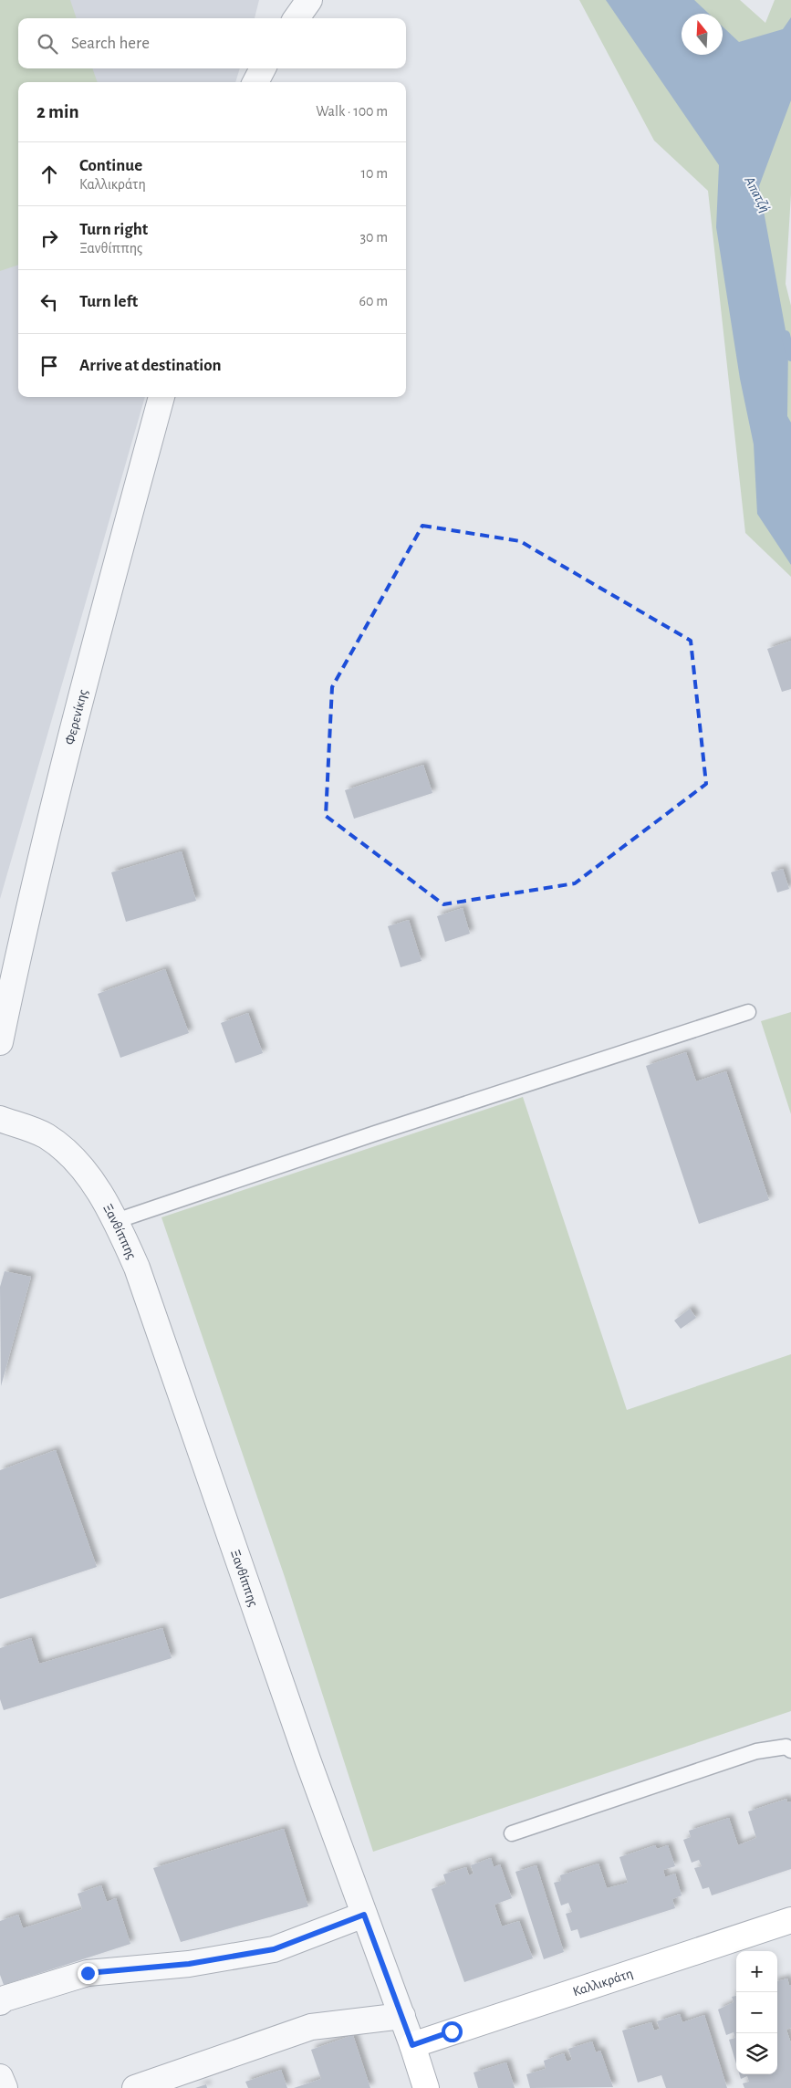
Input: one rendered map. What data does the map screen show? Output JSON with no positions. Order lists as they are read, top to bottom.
{
  "streets": {
    "street": ["Φερενίκης", "Ξανθίππης", "Καλλικράτη"]
  },
  "crossings": [
    ["Ξανθίππης", "Καλλικράτη"]
  ],
  "water": ["Απατζή"],
  "north": "top",
  "page": {
    "search": "Search here",
    "heading": ["2 min", "Walk · 100 m"],
    "list": [
      ["Continue", "Καλλικράτη", "10 m"],
      ["Turn right", "Ξανθίππης", "30 m"],
      ["Turn left", "60 m"],
      "Arrive at destination"
    ],
    "map_buttons": ["+", "−"]
  }
}
